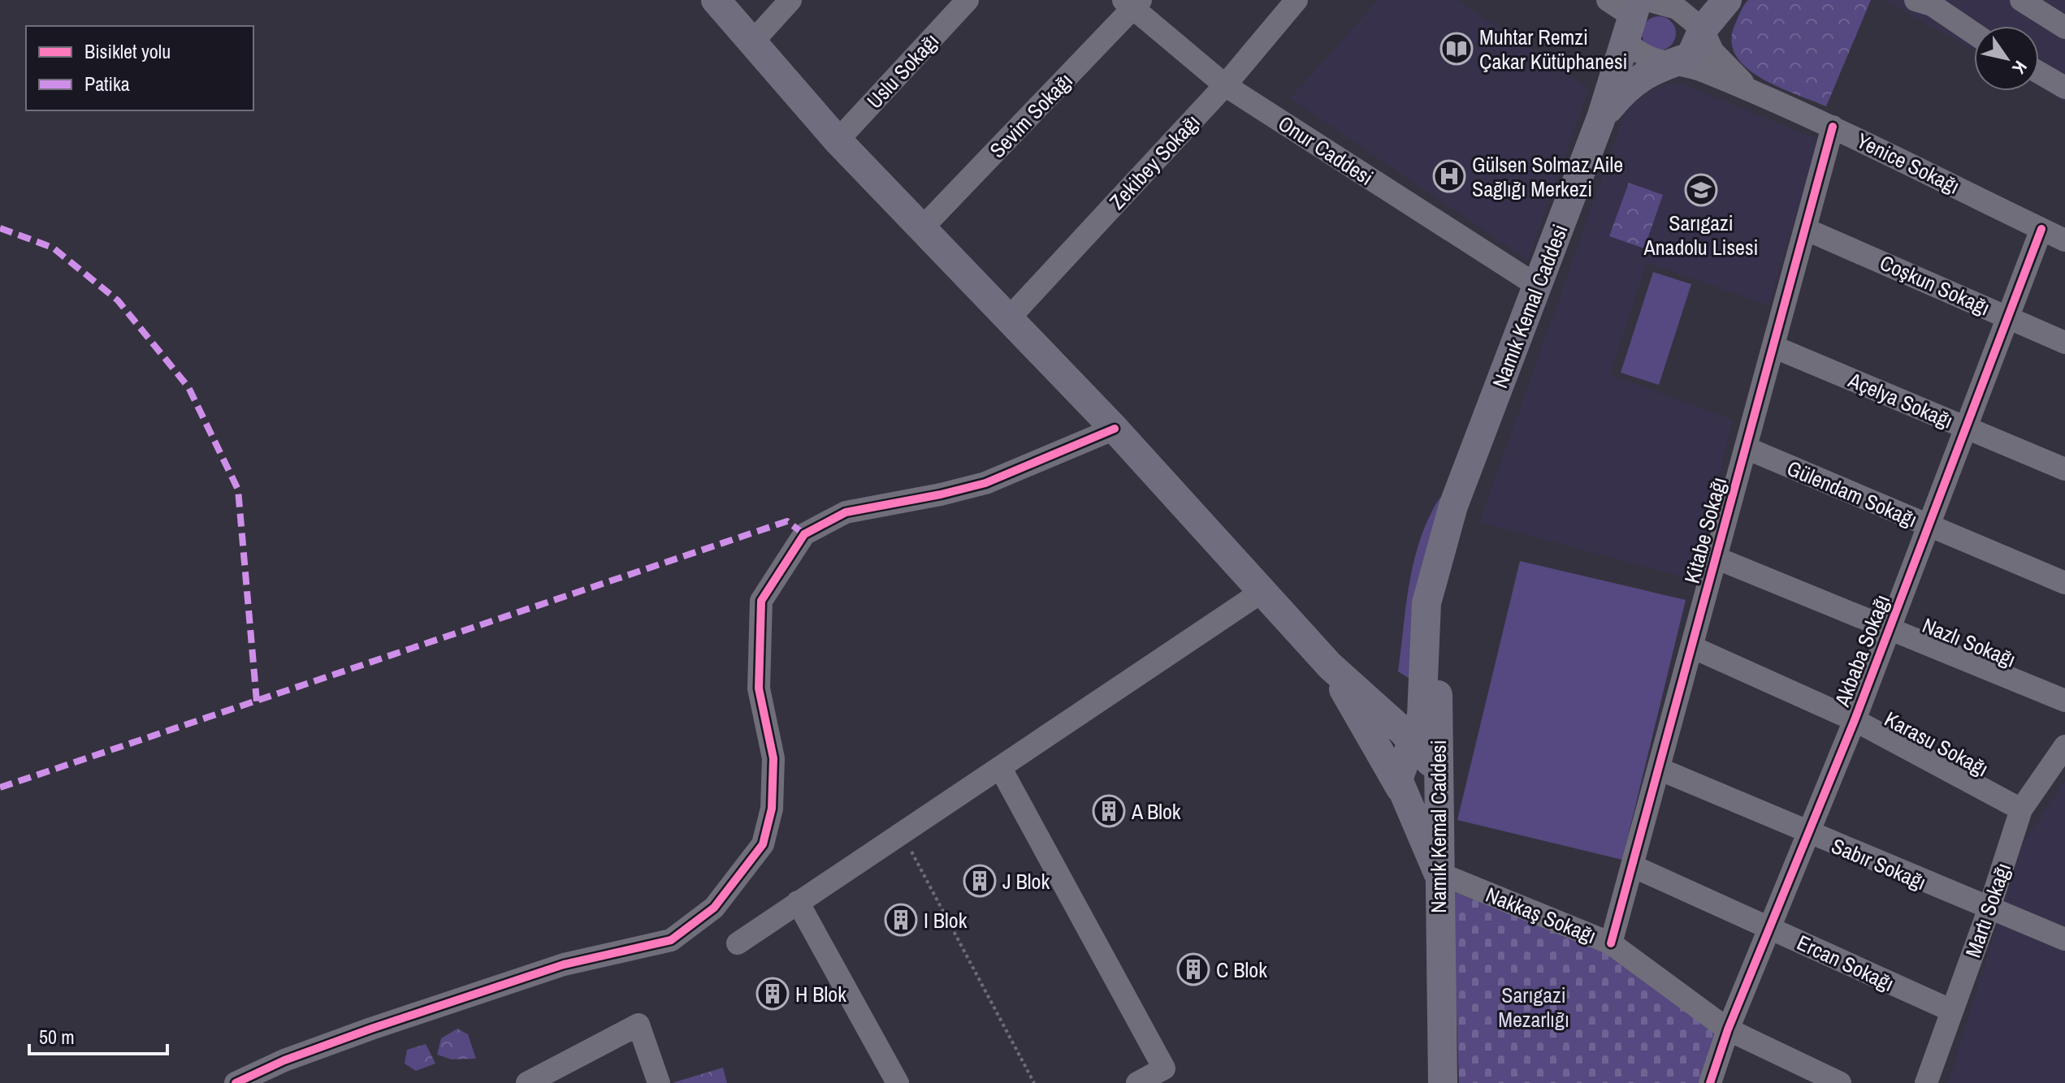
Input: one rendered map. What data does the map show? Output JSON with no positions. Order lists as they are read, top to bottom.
{
  "streets": {
    "main road": ["Namık Kemal Caddesi"],
    "street": [
      "Uslu Sokağı",
      "Sevim Sokağı",
      "Onur Caddesi",
      "Zekibey Sokağı",
      "Yenice Sokağı",
      "Coşkun Sokağı",
      "Açelya Sokağı",
      "Gülendam Sokağı",
      "Kitabe Sokağı",
      "Nazlı Sokağı",
      "Akbaba Sokağı",
      "Karasu Sokağı",
      "Sabır Sokağı",
      "Martı Sokağı",
      "Nakkaş Sokağı",
      "Ercan Sokağı"
    ]
  },
  "crossings": [
    ["Sevim Sokağı", "Onur Caddesi"],
    ["Onur Caddesi", "Zekibey Sokağı"],
    ["Onur Caddesi", "Namık Kemal Caddesi"],
    ["Yenice Sokağı", "Namık Kemal Caddesi"],
    ["Yenice Sokağı", "Kitabe Sokağı"],
    ["Yenice Sokağı", "Akbaba Sokağı"],
    ["Coşkun Sokağı", "Kitabe Sokağı"],
    ["Coşkun Sokağı", "Akbaba Sokağı"],
    ["Namık Kemal Caddesi", "Nakkaş Sokağı"],
    ["Açelya Sokağı", "Kitabe Sokağı"],
    ["Açelya Sokağı", "Akbaba Sokağı"],
    ["Gülendam Sokağı", "Kitabe Sokağı"],
    ["Gülendam Sokağı", "Akbaba Sokağı"],
    ["Kitabe Sokağı", "Nazlı Sokağı"],
    ["Kitabe Sokağı", "Karasu Sokağı"],
    ["Kitabe Sokağı", "Sabır Sokağı"],
    ["Kitabe Sokağı", "Nakkaş Sokağı"],
    ["Kitabe Sokağı", "Ercan Sokağı"],
    ["Nazlı Sokağı", "Akbaba Sokağı"],
    ["Akbaba Sokağı", "Karasu Sokağı"],
    ["Akbaba Sokağı", "Sabır Sokağı"],
    ["Akbaba Sokağı", "Nakkaş Sokağı"],
    ["Akbaba Sokağı", "Ercan Sokağı"],
    ["Karasu Sokağı", "Martı Sokağı"],
    ["Sabır Sokağı", "Martı Sokağı"],
    ["Martı Sokağı", "Ercan Sokağı"]
  ],
  "parks": ["Sarıgazi Mezarlığı"],
  "places": {
    "library": ["Muhtar Remzi Çakar Kütüphanesi"],
    "hospital": ["Gülsen Solmaz Aile Sağlığı Merkezi"],
    "school or university": ["Sarıgazi Anadolu Lisesi"],
    "building": [
      "A Blok",
      "J Blok",
      "I Blok",
      "C Blok",
      "H Blok"
    ]
  },
  "legend": ["Bisiklet yolu", "Patika"],
  "scale_bar": "50 m",
  "north": "bottom right"
}
